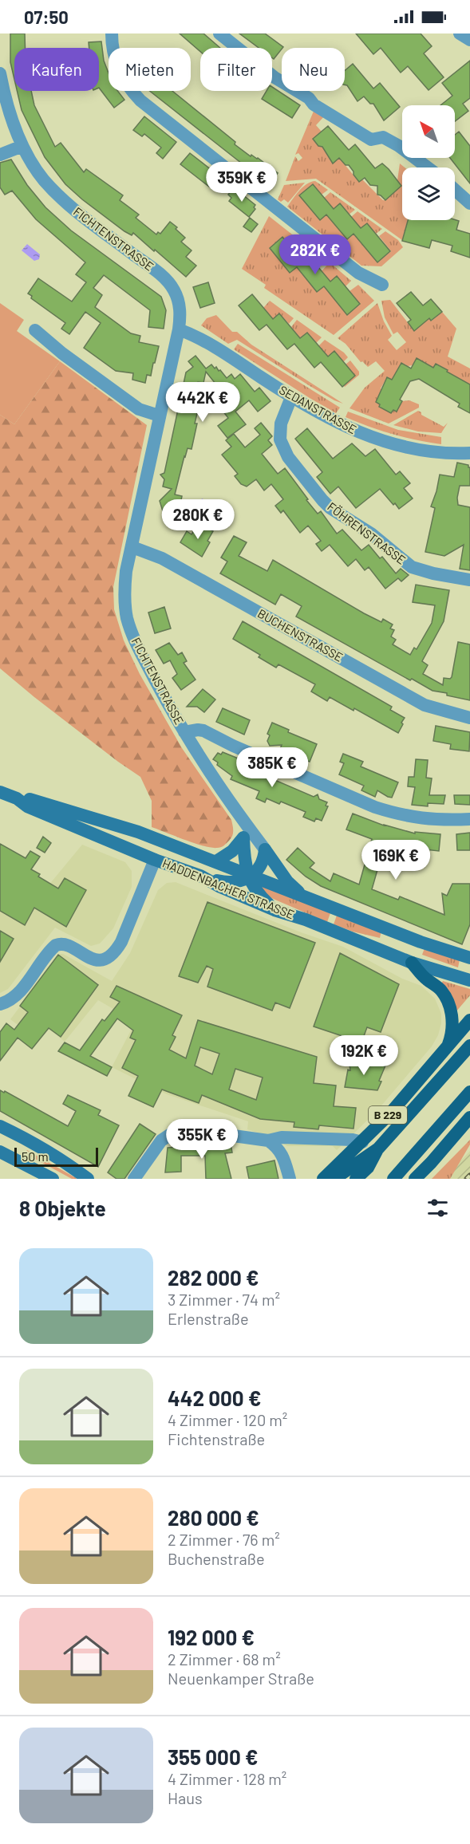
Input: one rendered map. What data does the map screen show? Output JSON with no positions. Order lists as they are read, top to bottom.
{
  "streets": {
    "main road": ["HADDENBACHER STRASSE", "B 229"],
    "street": [
      "FICHTENSTRASSE",
      "SEDANSTRASSE",
      "FÖHRENSTRASSE",
      "BUCHENSTRASSE"
    ]
  },
  "crossings": [
    ["FICHTENSTRASSE", "SEDANSTRASSE"],
    ["FICHTENSTRASSE", "BUCHENSTRASSE"],
    ["SEDANSTRASSE", "FÖHRENSTRASSE"]
  ],
  "scale_bar": "50 m",
  "north": "top left",
  "page": {
    "status": "07:50",
    "chip": [
      "Kaufen",
      "Mieten",
      "Filter",
      "Neu"
    ],
    "price": [
      "359K €",
      "282K €",
      "442K €",
      "280K €",
      "385K €",
      "169K €",
      "192K €",
      "355K €"
    ],
    "scale": "50 m",
    "heading": "8 Objekte",
    "list": [
      {
        "name": "282 000 €",
        "note": "3 Zimmer · 74 m² · Erlenstraße"
      },
      {
        "name": "442 000 €",
        "note": "4 Zimmer · 120 m² · Fichtenstraße"
      },
      {
        "name": "280 000 €",
        "note": "2 Zimmer · 76 m² · Buchenstraße"
      },
      {
        "name": "192 000 €",
        "note": "2 Zimmer · 68 m² · Neuenkamper Straße"
      },
      {
        "name": "355 000 €",
        "note": "4 Zimmer · 128 m² · Haus"
      }
    ]
  }
}
